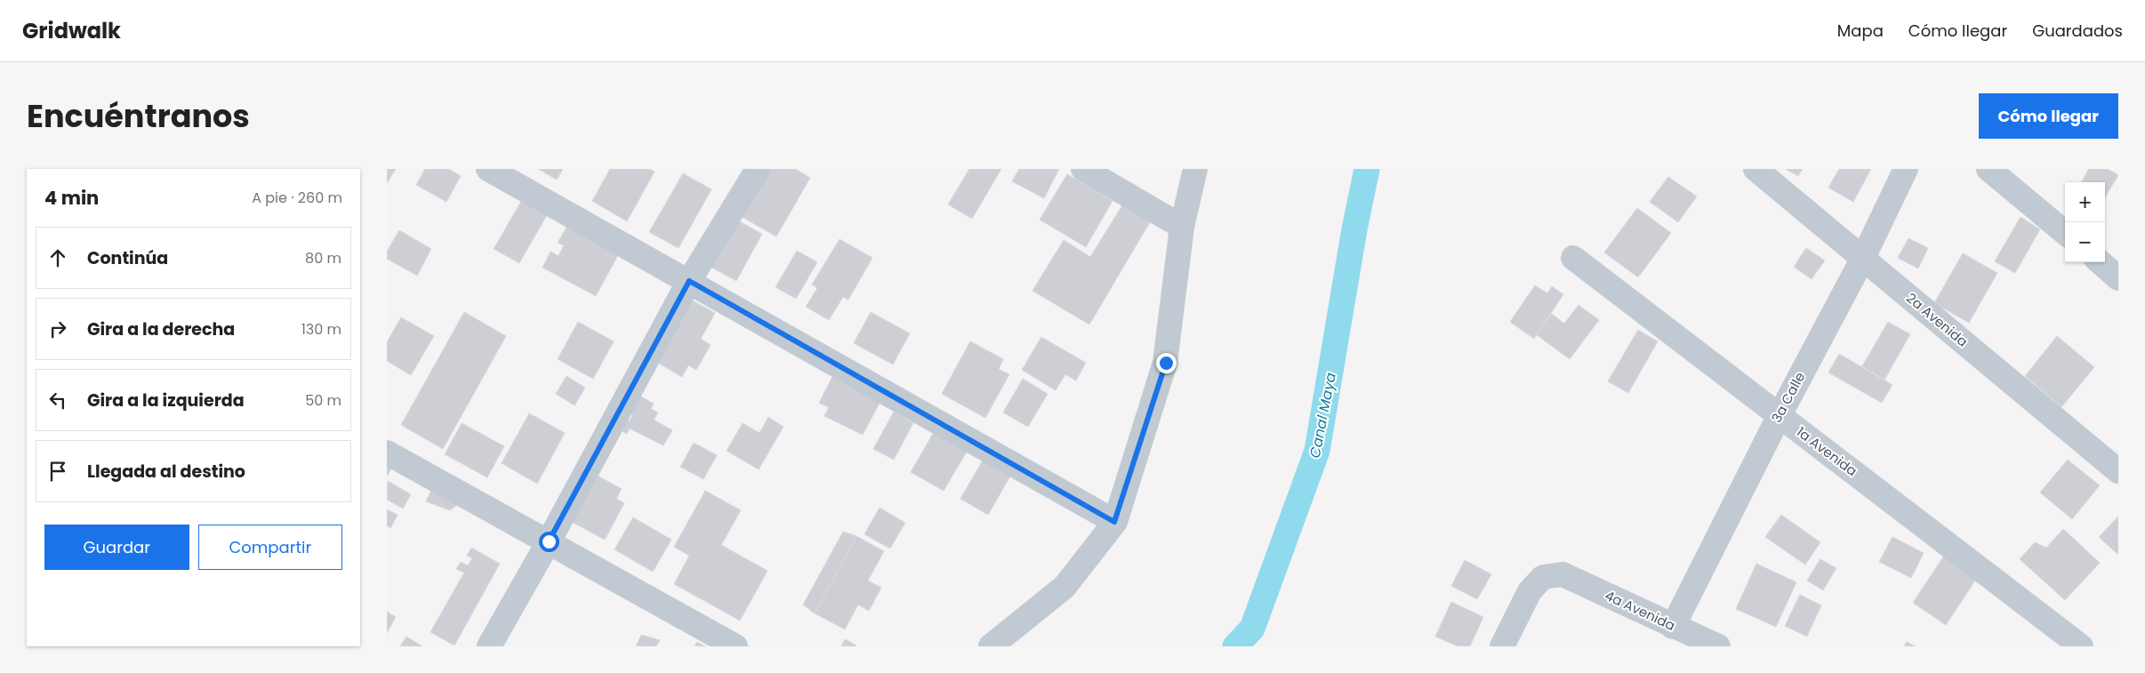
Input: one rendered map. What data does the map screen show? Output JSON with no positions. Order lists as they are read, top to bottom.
{
  "streets": {
    "street": [
      "2a Avenida",
      "3a Calle",
      "1a Avenida",
      "4a Avenida"
    ]
  },
  "crossings": [
    ["2a Avenida", "3a Calle"],
    ["3a Calle", "1a Avenida"],
    ["3a Calle", "4a Avenida"]
  ],
  "water": ["Canal Maya"],
  "page": {
    "header": "Gridwalk",
    "nav": ["Mapa", "Cómo llegar", "Guardados"],
    "title": "Encuéntranos",
    "buttons": [
      "Cómo llegar",
      ["Guardar", "Compartir"]
    ],
    "heading": ["4 min", "A pie · 260 m"],
    "map_buttons": ["+", "−"],
    "list": [
      ["Continúa", "80 m"],
      ["Gira a la derecha", "130 m"],
      ["Gira a la izquierda", "50 m"],
      "Llegada al destino"
    ]
  }
}
